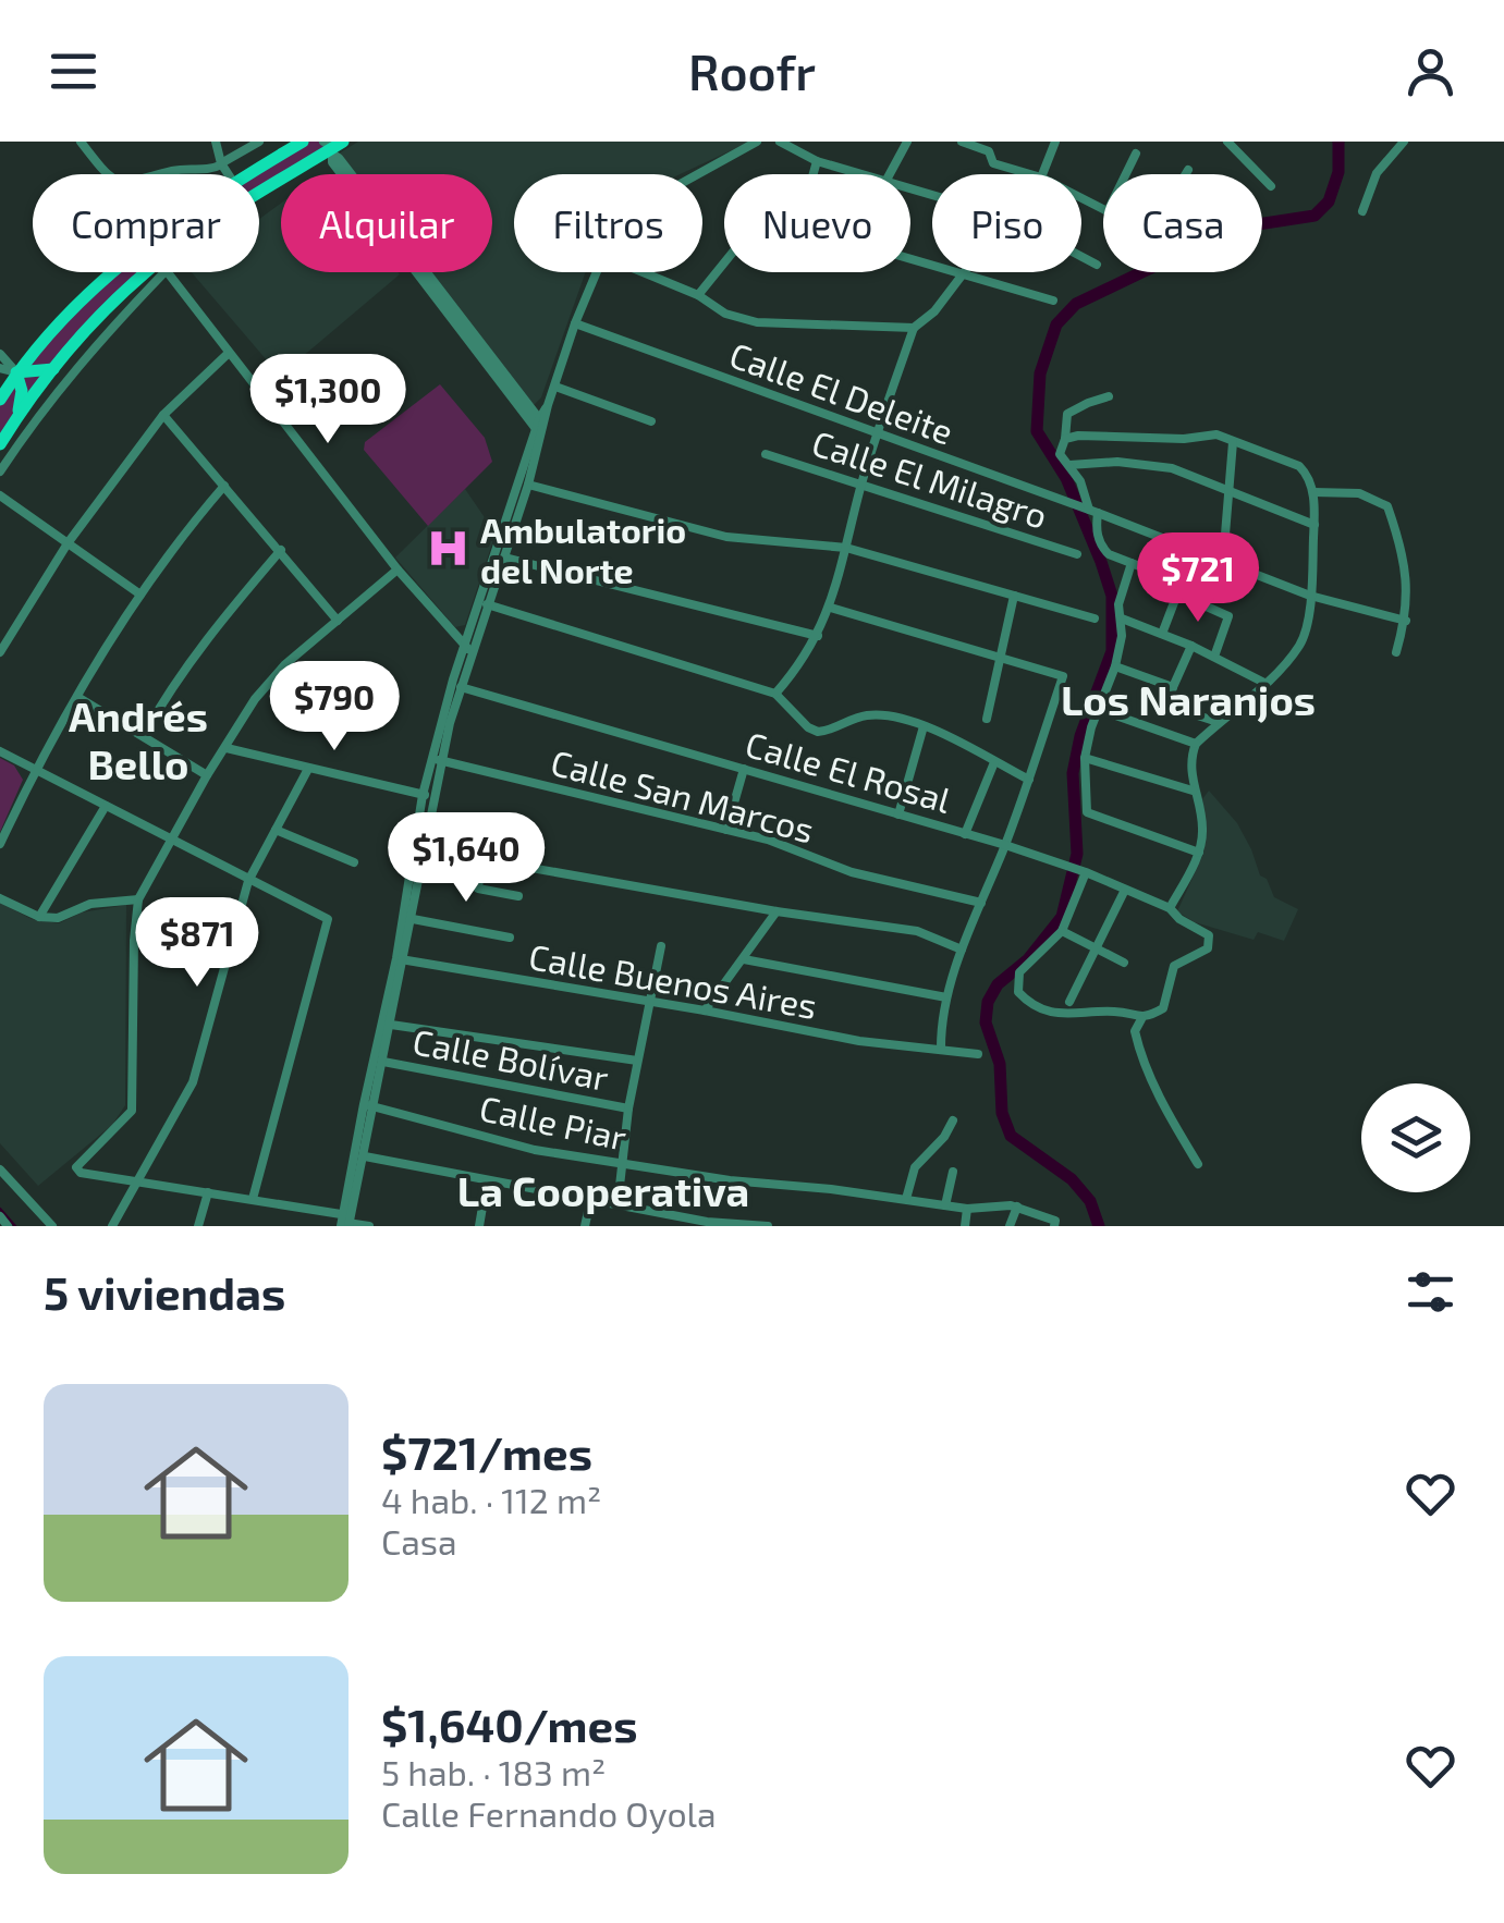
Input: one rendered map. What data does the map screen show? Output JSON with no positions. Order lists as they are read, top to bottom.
{
  "streets": {
    "street": [
      "Calle El Deleite",
      "Calle El Milagro",
      "Calle El Rosal",
      "Calle San Marcos",
      "Calle Buenos Aires",
      "Calle Bolívar",
      "Calle Piar"
    ]
  },
  "districts": ["Los Naranjos", "Andrés Bello", "La Cooperativa"],
  "places": {
    "hospital": ["Ambulatorio del Norte"]
  },
  "page": {
    "header": "Roofr",
    "chip": [
      "Comprar",
      "Alquilar",
      "Filtros",
      "Nuevo",
      "Piso",
      "Casa"
    ],
    "price": [
      "$1,300",
      "$721",
      "$790",
      "$1,640",
      "$871"
    ],
    "heading": "5 viviendas",
    "list": [
      {
        "name": "$721/mes",
        "note": "4 hab. · 112 m² · Casa"
      },
      {
        "name": "$1,640/mes",
        "note": "5 hab. · 183 m² · Calle Fernando Oyola"
      }
    ]
  }
}
